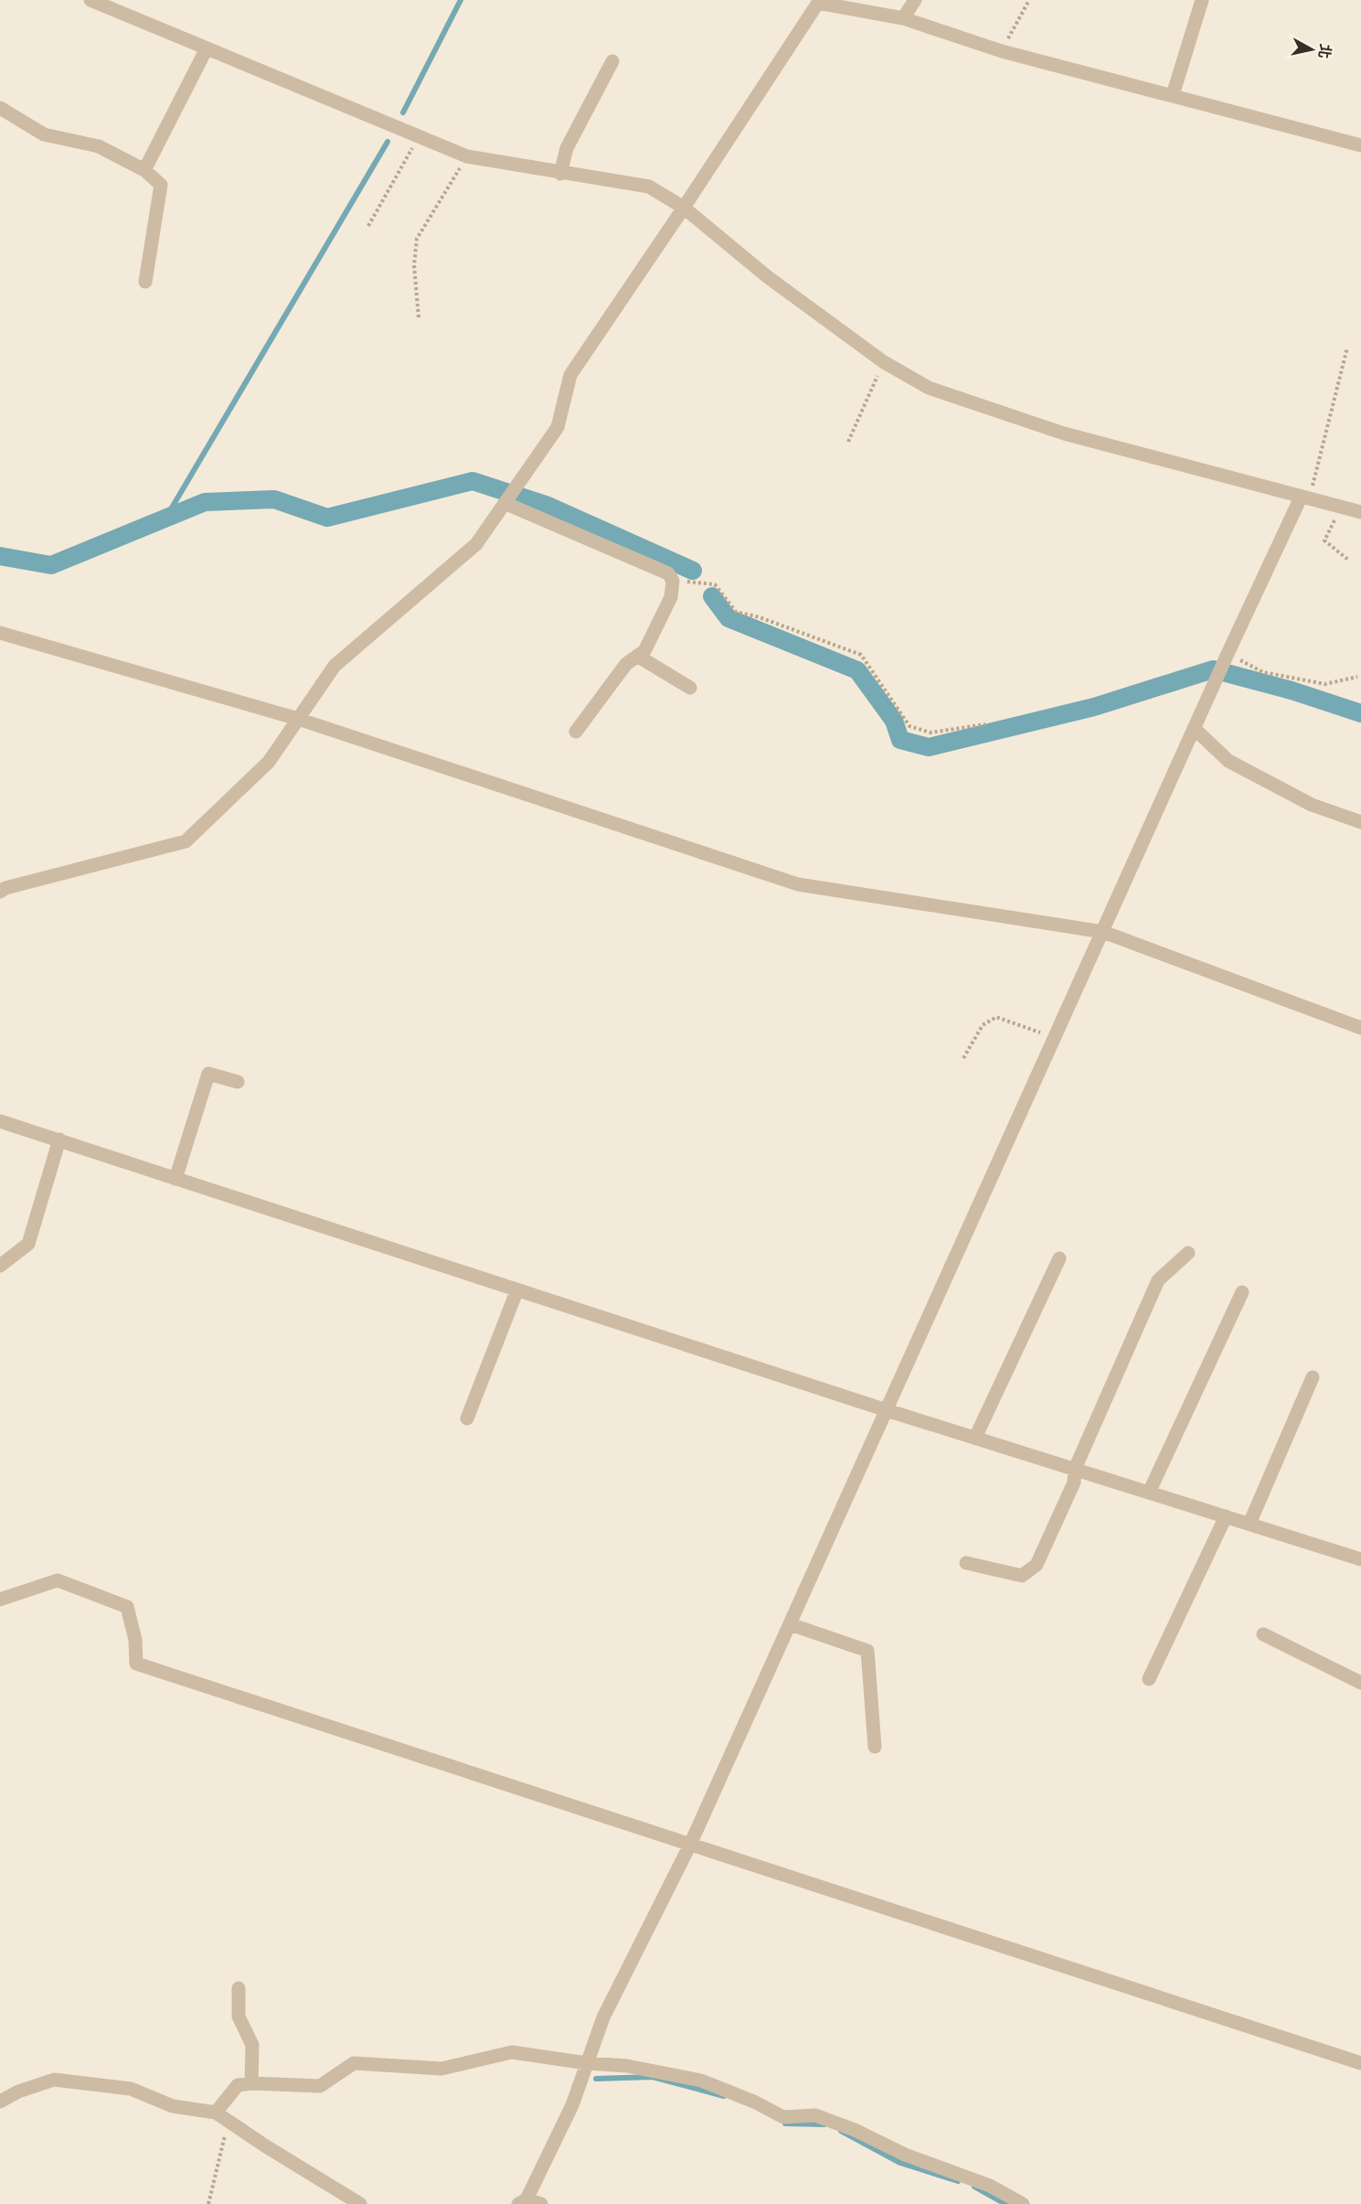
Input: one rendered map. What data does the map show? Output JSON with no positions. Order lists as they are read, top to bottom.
{
  "north": "right"
}
